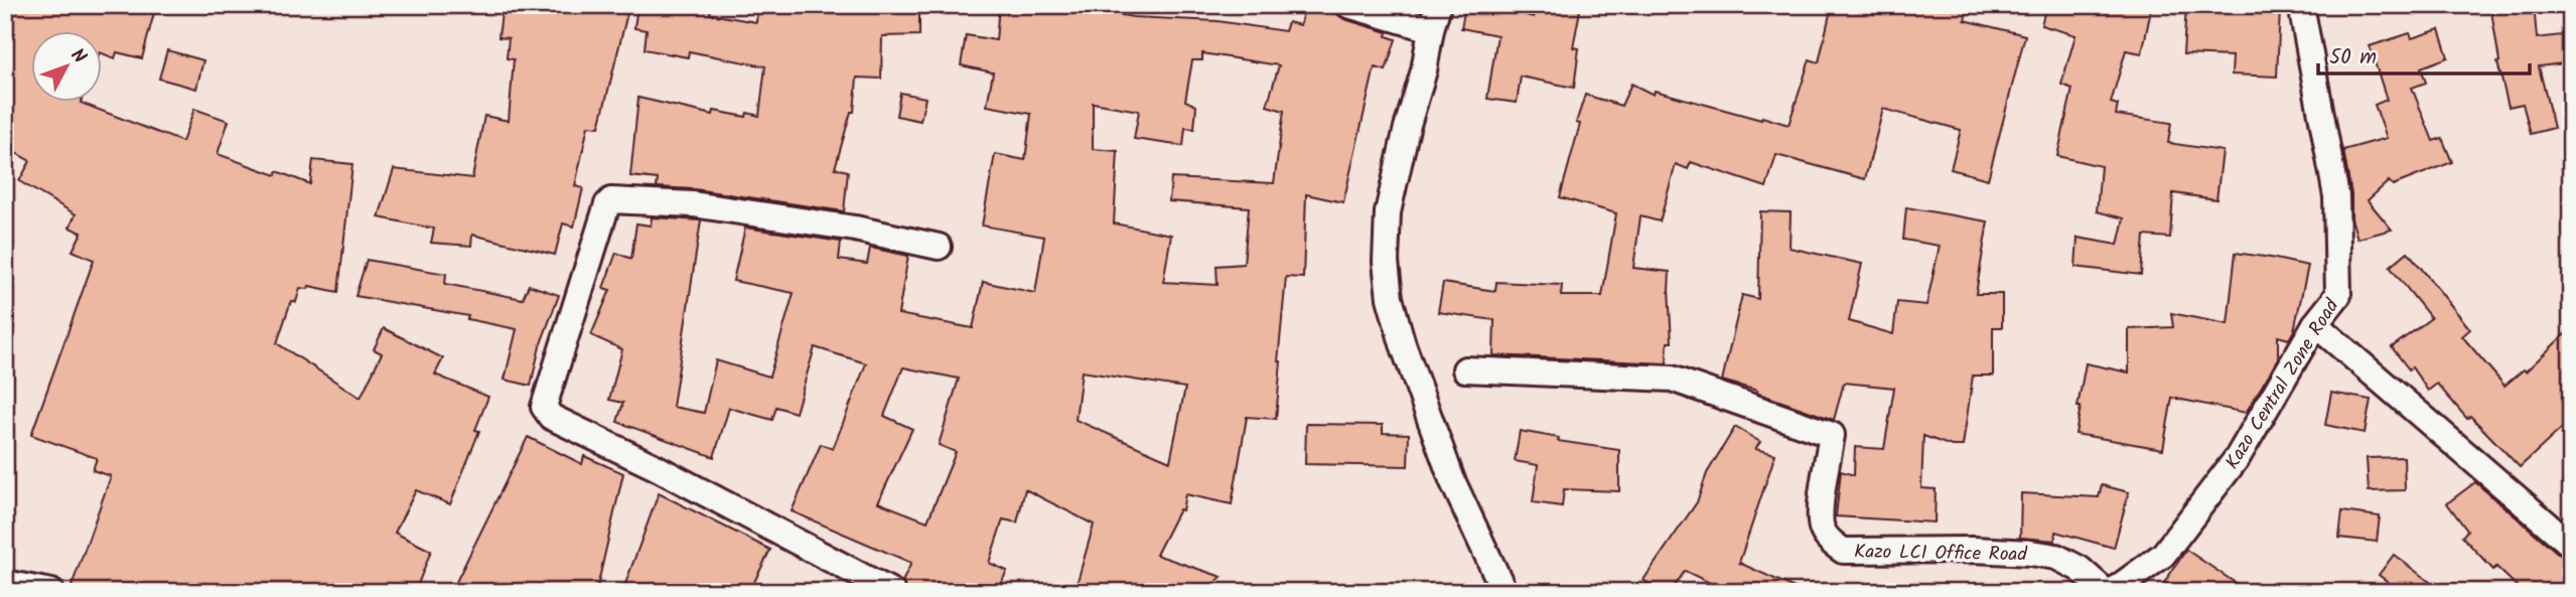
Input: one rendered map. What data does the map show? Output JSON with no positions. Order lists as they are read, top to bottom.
{
  "streets": {
    "street": ["Kazo Central Zone Road", "Kazo LC1 Office Road"]
  },
  "scale_bar": "50 m",
  "north": "top right"
}
